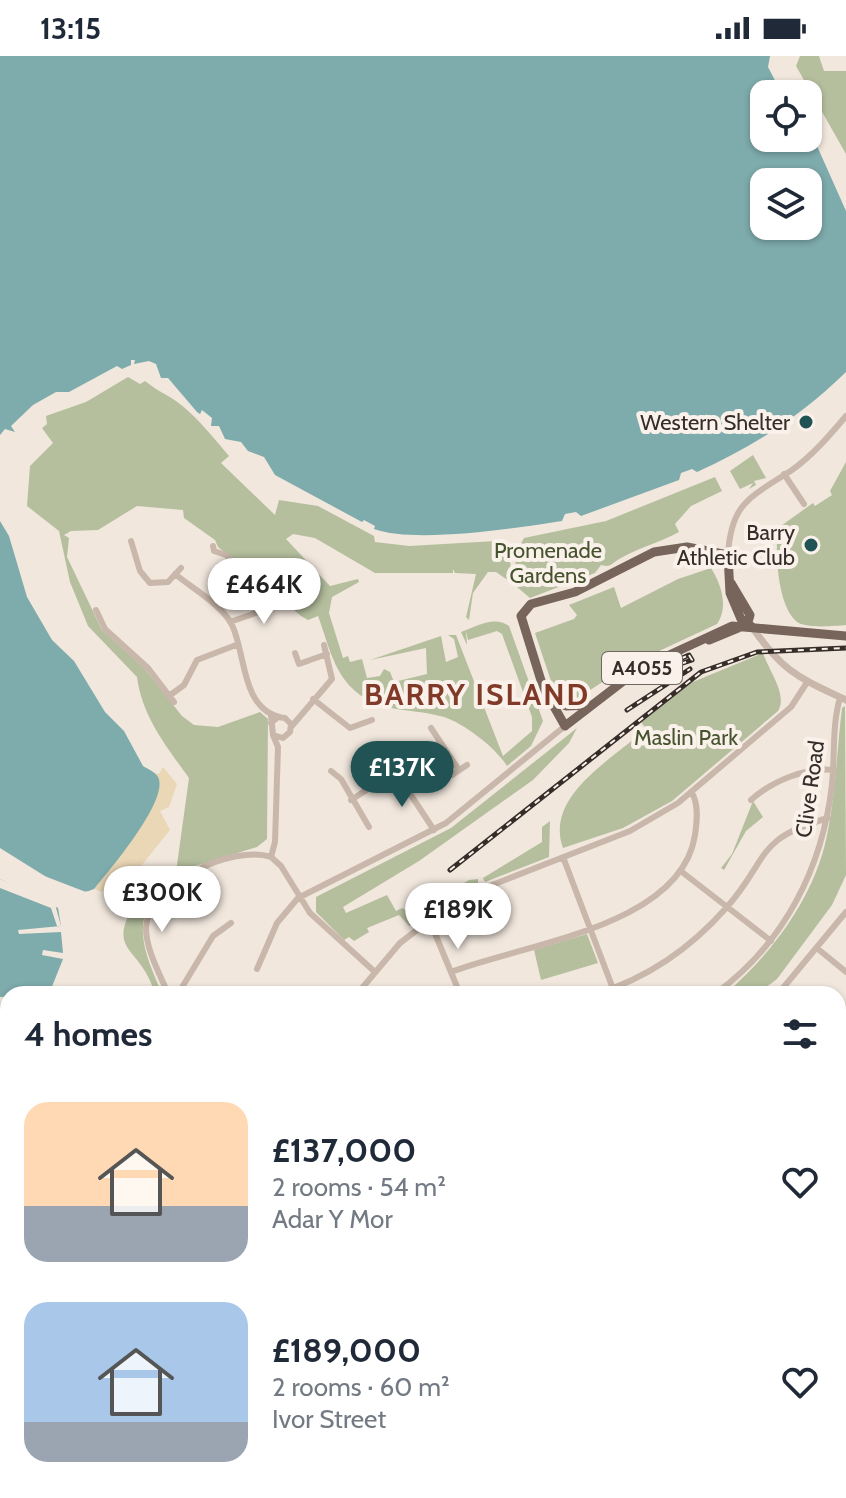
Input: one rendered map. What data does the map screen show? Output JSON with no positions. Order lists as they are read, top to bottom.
{
  "streets": {
    "main road": ["A4055"],
    "street": ["Clive Road"]
  },
  "districts": ["BARRY ISLAND"],
  "parks": ["Promenade Gardens", "Maslin Park"],
  "places": ["Western Shelter", "Barry Athletic Club"],
  "page": {
    "status": "13:15",
    "price": [
      "£464K",
      "£137K",
      "£300K",
      "£189K"
    ],
    "heading": "4 homes",
    "list": [
      {
        "name": "£137,000",
        "note": "2 rooms · 54 m² · Adar Y Mor"
      },
      {
        "name": "£189,000",
        "note": "2 rooms · 60 m² · Ivor Street"
      }
    ]
  }
}
